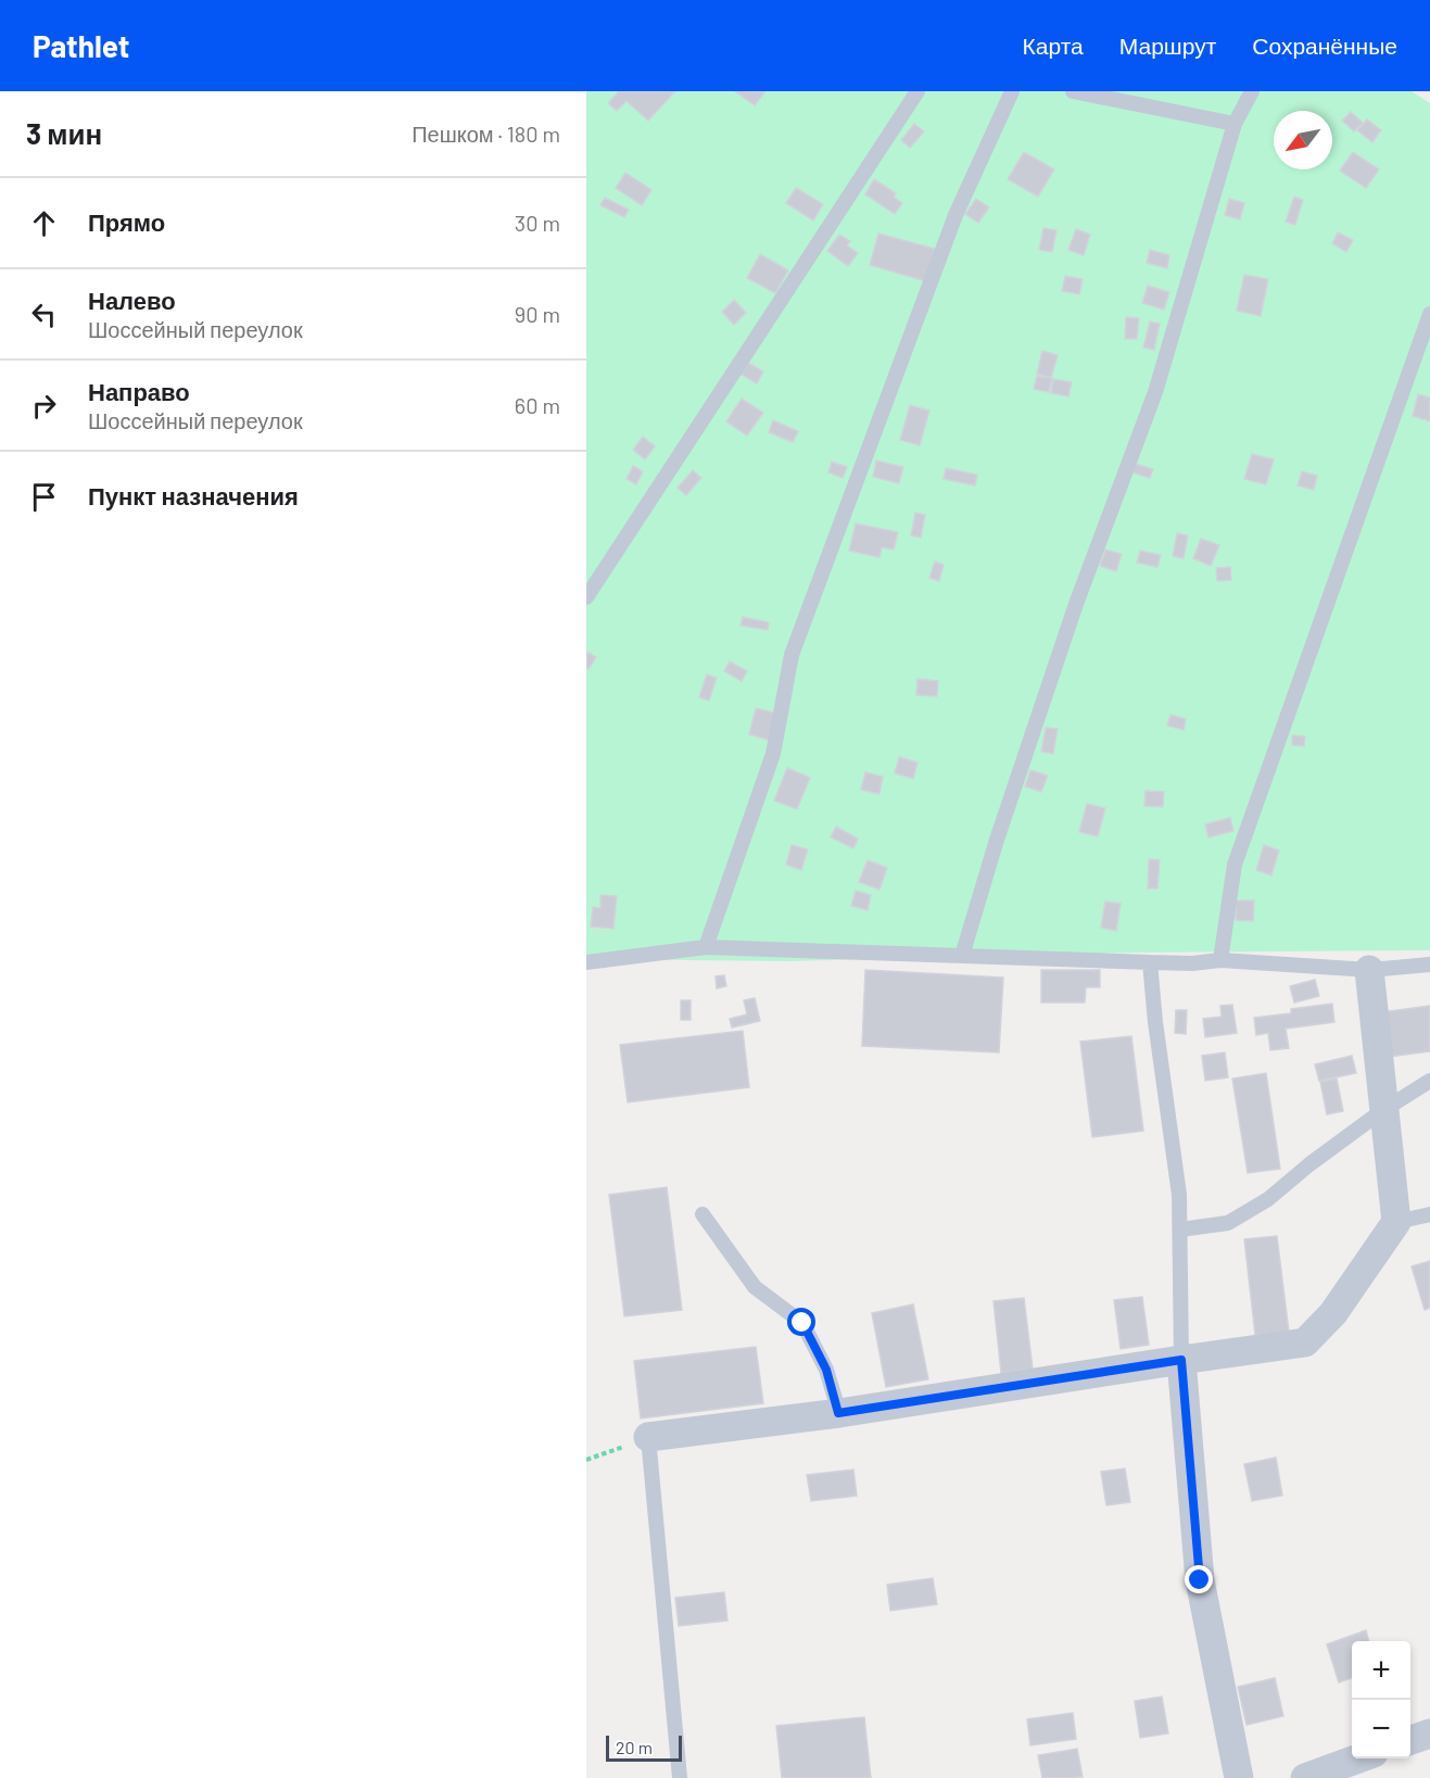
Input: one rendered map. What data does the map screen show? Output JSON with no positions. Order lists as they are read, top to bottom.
{
  "scale_bar": "20 m",
  "north": "bottom left",
  "page": {
    "header": "Pathlet",
    "nav": ["Карта", "Маршрут", "Сохранённые"],
    "heading": ["3 мин", "Пешком · 180 m"],
    "list": [
      ["Прямо", "30 m"],
      ["Налево", "Шоссейный переулок", "90 m"],
      ["Направо", "Шоссейный переулок", "60 m"],
      "Пункт назначения"
    ],
    "map_buttons": ["+", "−"],
    "scale": "20 m"
  }
}
